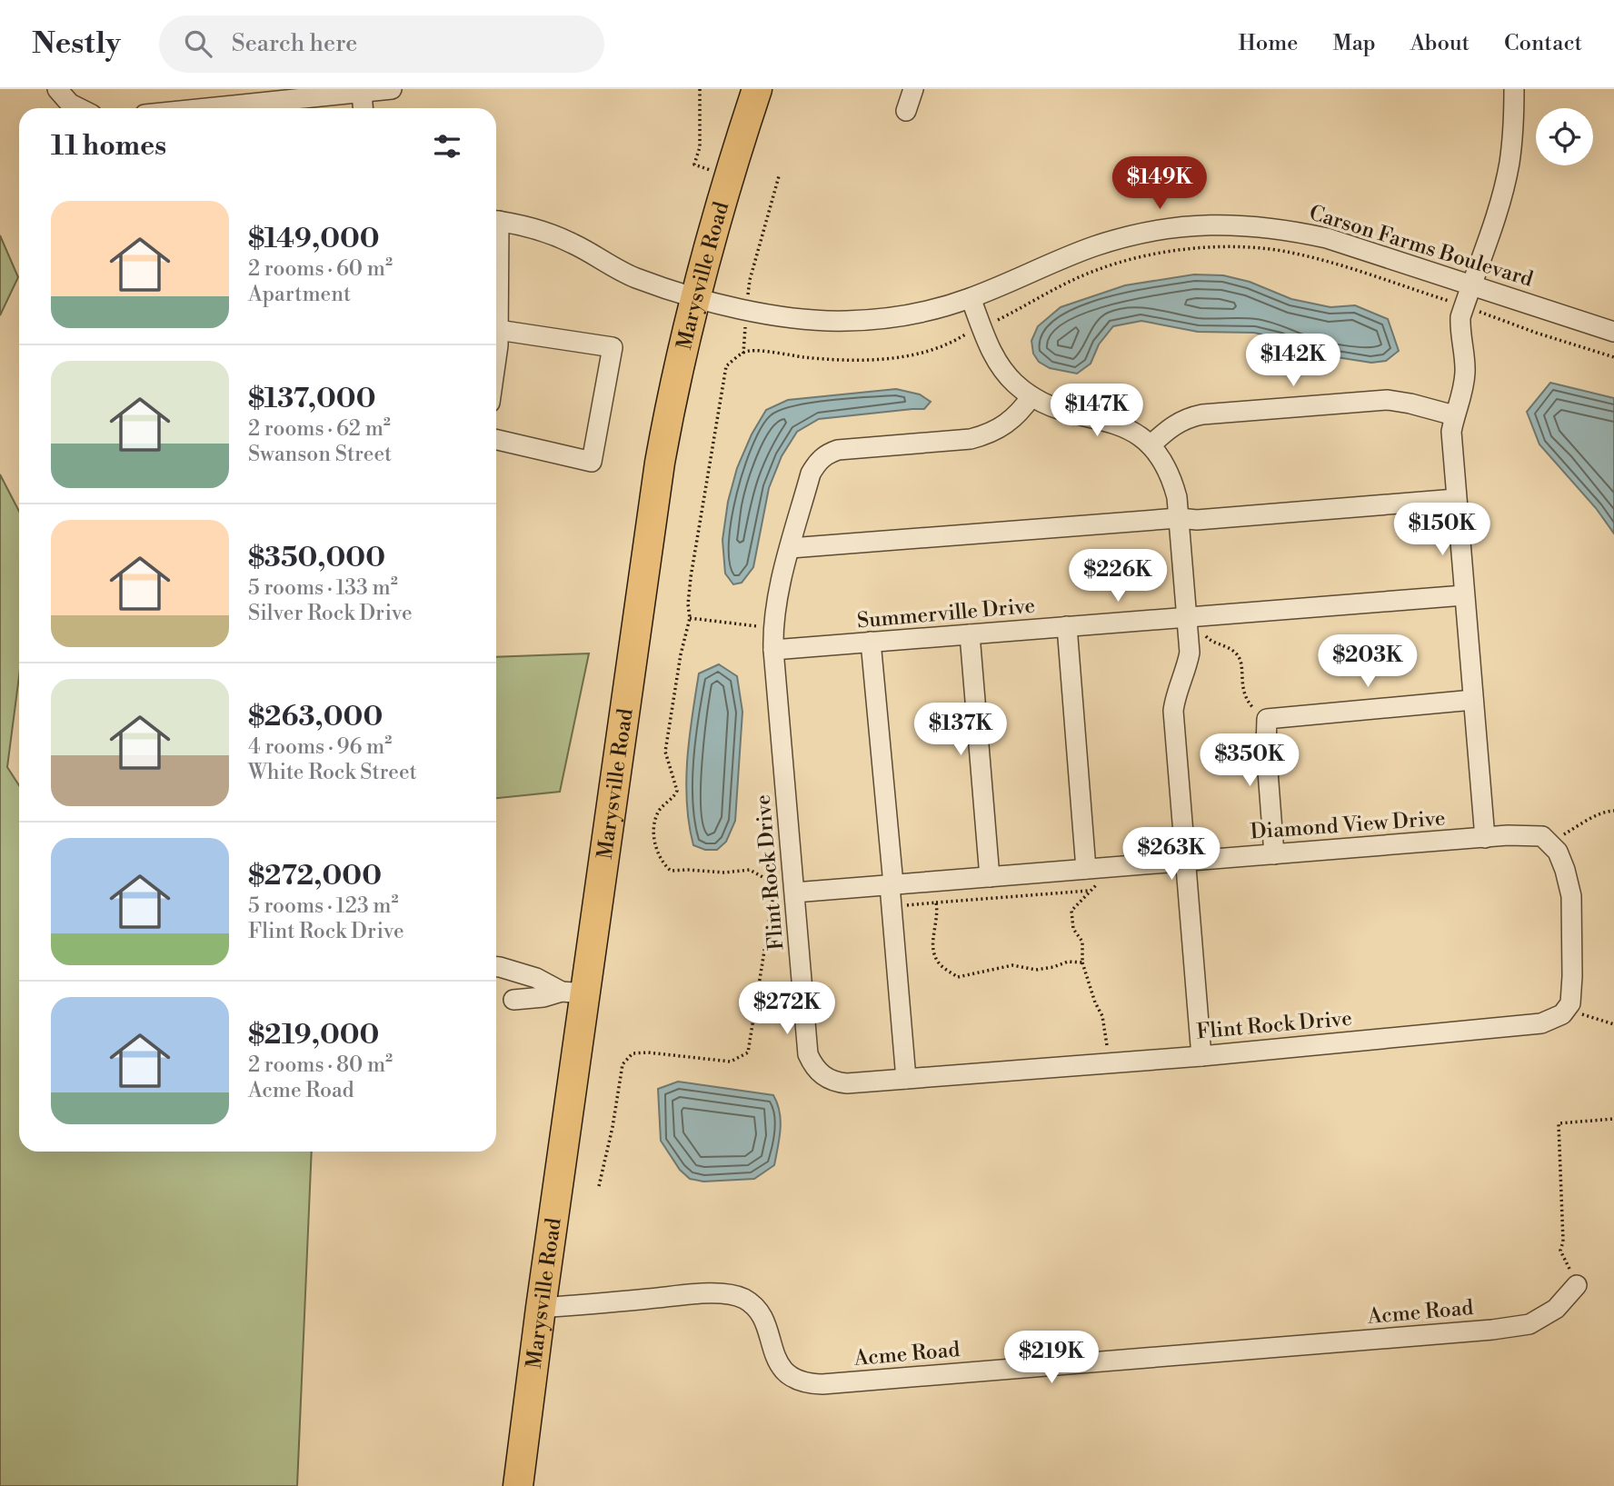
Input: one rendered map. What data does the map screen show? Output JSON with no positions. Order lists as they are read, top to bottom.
{
  "streets": {
    "highway": ["Marysville Road"],
    "street": [
      "Carson Farms Boulevard",
      "Summerville Drive",
      "Diamond View Drive",
      "Flint Rock Drive",
      "Acme Road"
    ]
  },
  "crossings": [
    ["Carson Farms Boulevard", "Marysville Road"],
    ["Marysville Road", "Acme Road"],
    ["Summerville Drive", "Flint Rock Drive"],
    ["Diamond View Drive", "Flint Rock Drive"]
  ],
  "page": {
    "header": "Nestly",
    "search": "Search here",
    "nav": [
      "Home",
      "Map",
      "About",
      "Contact"
    ],
    "heading": "11 homes",
    "price": [
      "$149K",
      "$142K",
      "$147K",
      "$150K",
      "$226K",
      "$203K",
      "$137K",
      "$350K",
      "$263K",
      "$272K",
      "$219K"
    ],
    "list": [
      {
        "name": "$149,000",
        "note": "2 rooms · 60 m² · Apartment"
      },
      {
        "name": "$137,000",
        "note": "2 rooms · 62 m² · Swanson Street"
      },
      {
        "name": "$350,000",
        "note": "5 rooms · 133 m² · Silver Rock Drive"
      },
      {
        "name": "$263,000",
        "note": "4 rooms · 96 m² · White Rock Street"
      },
      {
        "name": "$272,000",
        "note": "5 rooms · 123 m² · Flint Rock Drive"
      },
      {
        "name": "$219,000",
        "note": "2 rooms · 80 m² · Acme Road"
      }
    ]
  }
}
